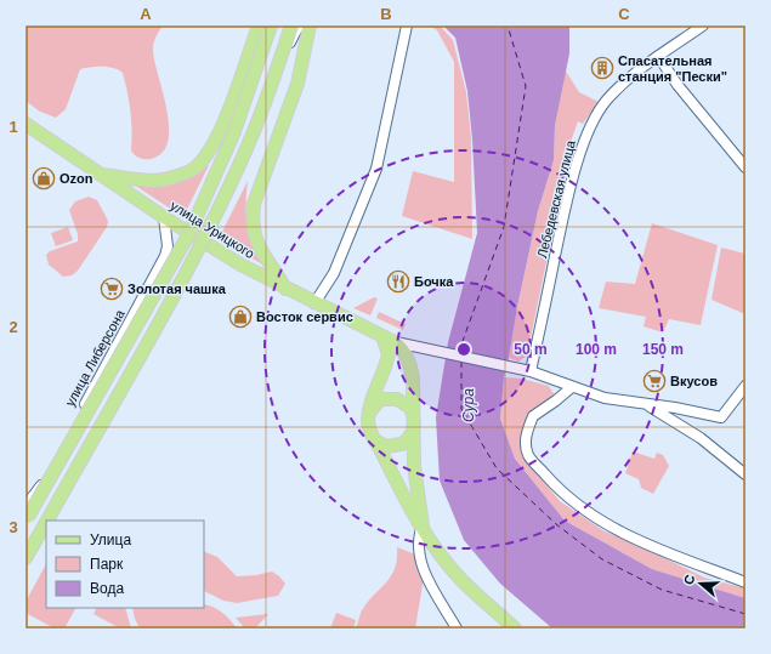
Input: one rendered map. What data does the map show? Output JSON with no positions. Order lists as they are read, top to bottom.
{
  "streets": {
    "main road": ["улица Урицкого"],
    "street": ["Лебедевская улица", "улица Либерсона"]
  },
  "crossings": [
    ["улица Урицкого", "улица Либерсона"]
  ],
  "water": ["Сура"],
  "places": {
    "building": ["Спасательная станция \"Пески\""],
    "shop": ["Ozon", "Восток сервис"],
    "restaurant": ["Бочка"],
    "supermarket": ["Золотая чашка", "Вкусов"]
  },
  "legend": ["Улица", "Парк", "Вода"],
  "north": "left",
  "grid": {
    "columns": ["A", "B", "C"],
    "rows": ["1", "2", "3"]
  },
  "rings": ["50 m", "100 m", "150 m"]
}
